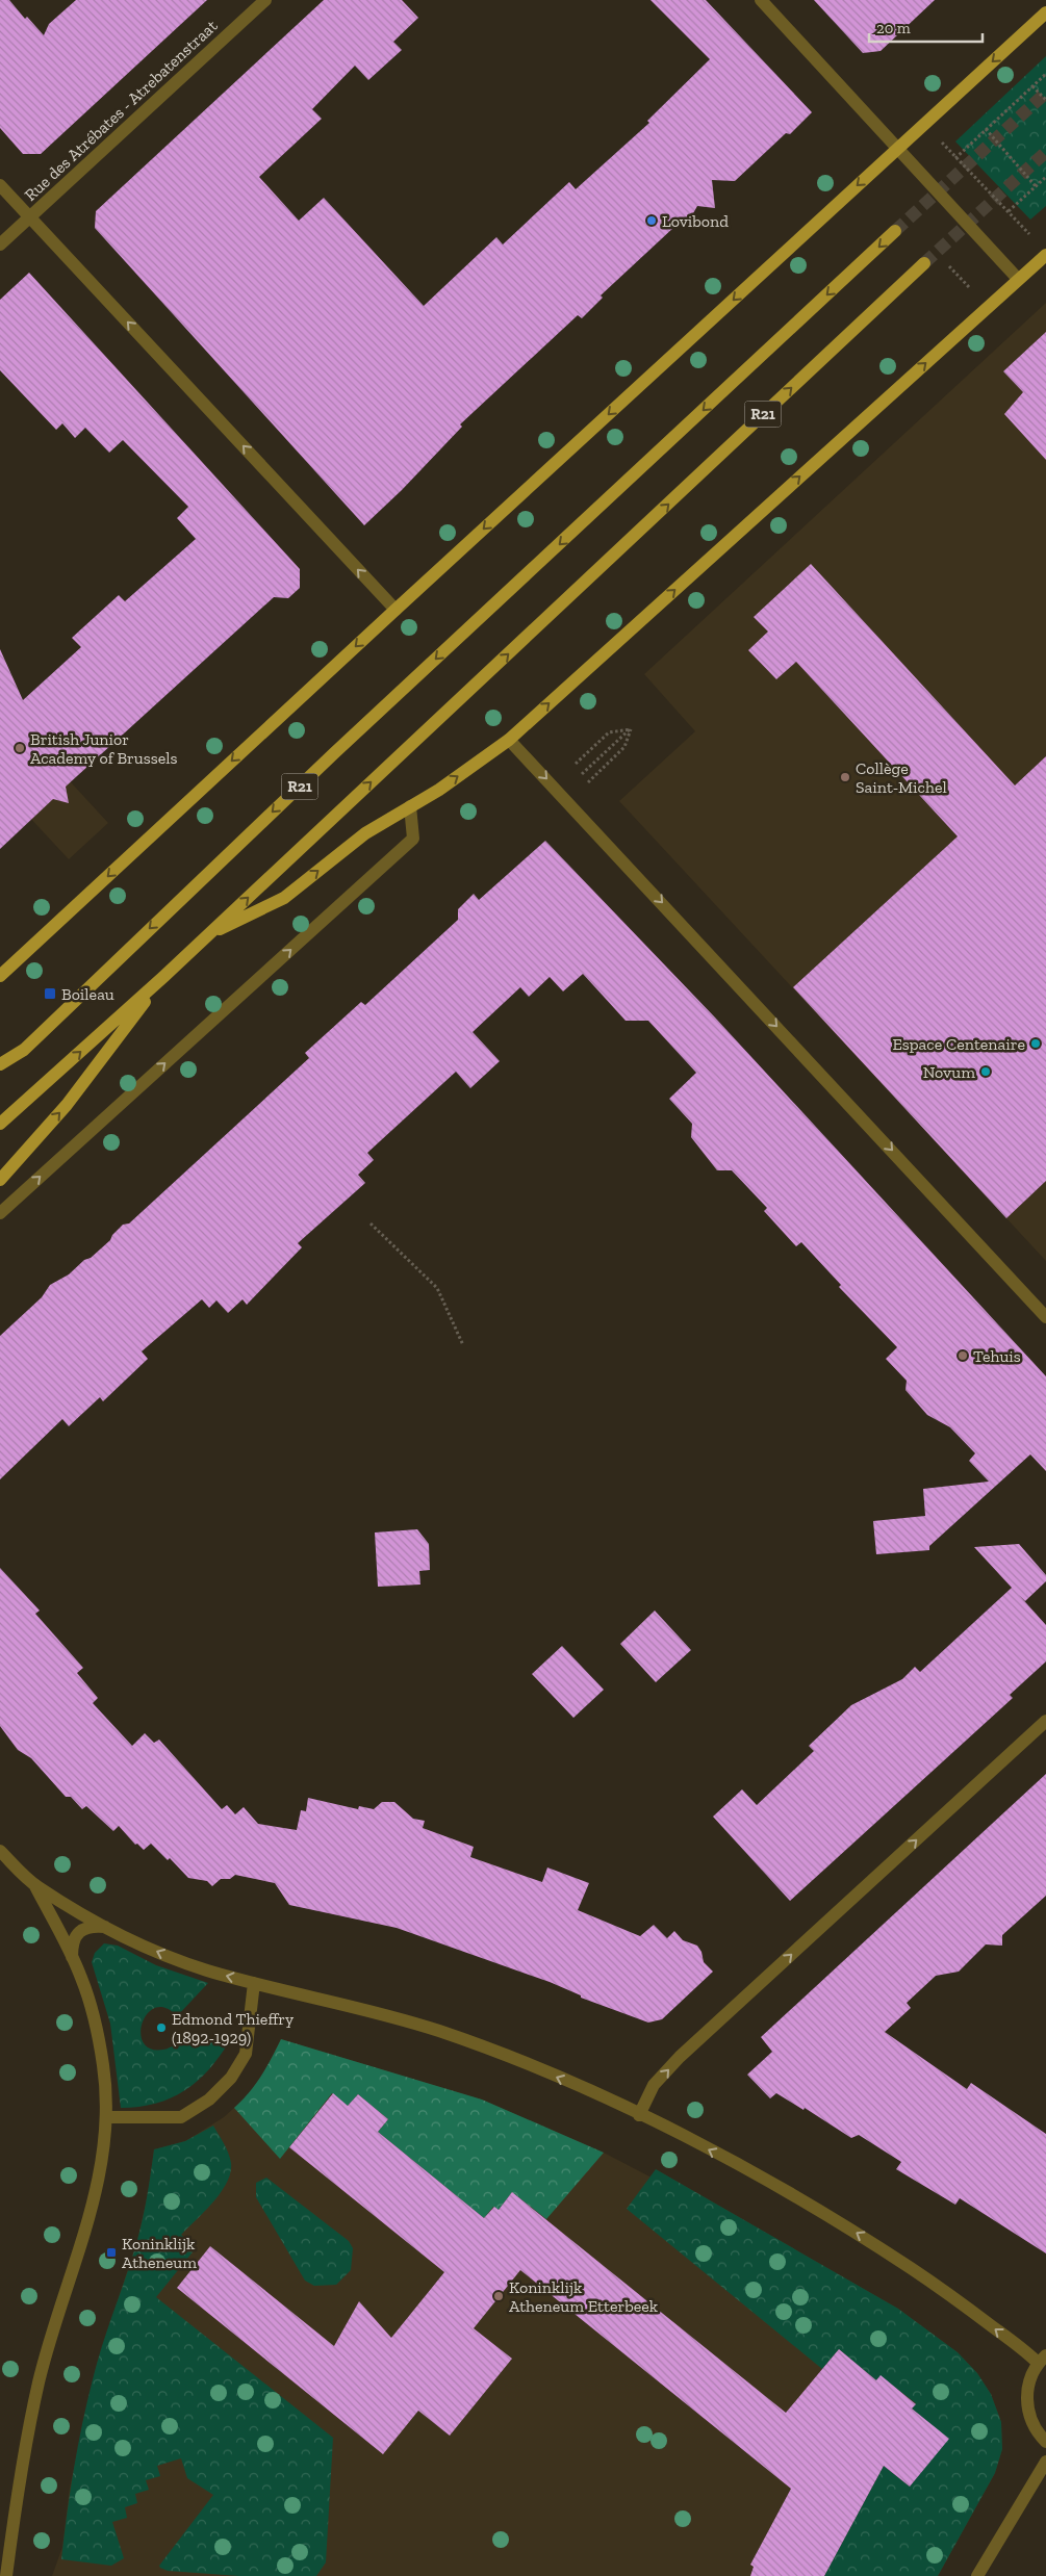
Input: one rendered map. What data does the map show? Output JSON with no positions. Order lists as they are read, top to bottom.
{
  "streets": {
    "main road": ["R21"],
    "street": ["Rue des Atrébates - Atrebatenstraat"]
  },
  "places": {
    "other": [
      "Lovibond",
      "British Junior Academy of Brussels",
      "Collège Saint-Michel",
      "Espace Centenaire",
      "Novum",
      "Tehuis",
      "Edmond Thieffry (1892-1929)",
      "Koninklijk Atheneum Etterbeek"
    ],
    "transit": ["Boileau", "Koninklijk Atheneum"]
  },
  "scale_bar": "20 m"
}
